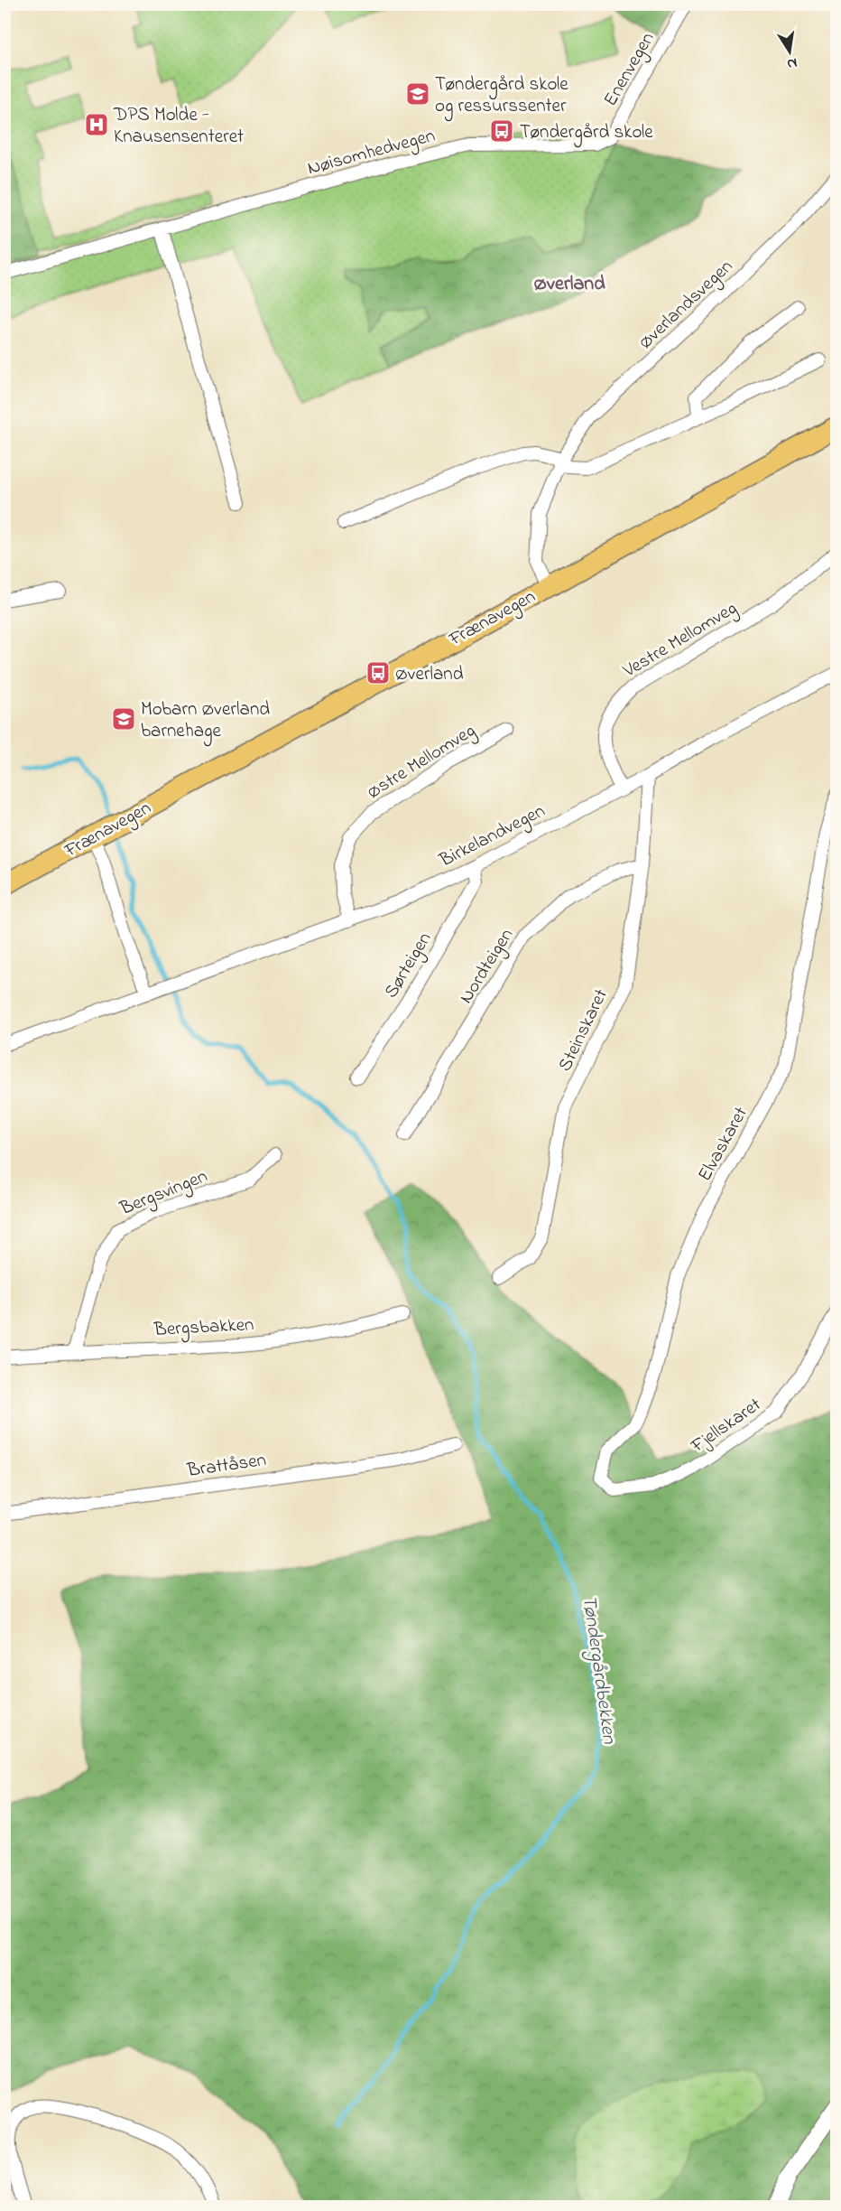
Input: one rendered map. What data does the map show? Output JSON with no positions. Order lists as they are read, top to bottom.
{
  "streets": {
    "main road": ["Frænavegen"],
    "street": [
      "Enenvegen",
      "Nøisomhedvegen",
      "Øverlandsvegen",
      "Vestre Mellomveg",
      "Østre Mellomveg",
      "Birkelandvegen",
      "Sørteigen",
      "Nordteigen",
      "Steinskaret",
      "Elvaskaret",
      "Bergsvingen",
      "Bergsbakken",
      "Fjellskaret",
      "Brattåsen"
    ]
  },
  "crossings": [
    ["Enenvegen", "Nøisomhedvegen"],
    ["Øverlandsvegen", "Frænavegen"],
    ["Vestre Mellomveg", "Birkelandvegen"],
    ["Østre Mellomveg", "Birkelandvegen"],
    ["Birkelandvegen", "Sørteigen"],
    ["Birkelandvegen", "Steinskaret"],
    ["Nordteigen", "Steinskaret"],
    ["Elvaskaret", "Fjellskaret"],
    ["Bergsvingen", "Bergsbakken"]
  ],
  "districts": ["Øverland"],
  "water": ["Tøndergårdbekken"],
  "places": {
    "school or university": ["Tøndergård skole og ressurssenter", "Mobarn Øverland barnehage"],
    "hospital": ["DPS Molde - Knausensenteret"],
    "bus stop": ["Tøndergård skole", "Øverland"]
  },
  "north": "bottom"
}
